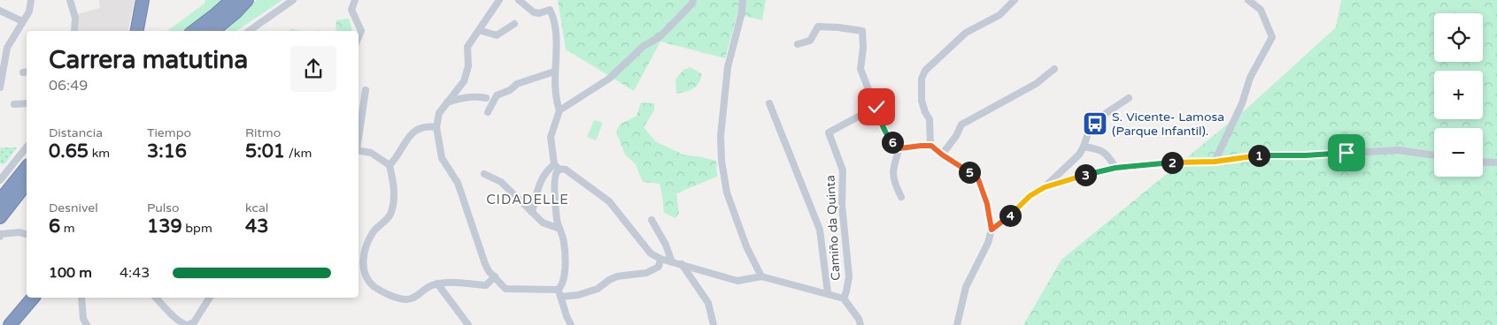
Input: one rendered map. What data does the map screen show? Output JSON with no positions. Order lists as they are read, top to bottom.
{
  "streets": {
    "street": ["Camiño da Quinta"]
  },
  "districts": ["CIDADELLE"],
  "places": {
    "bus stop": ["S. Vicente- Lamosa (Parque Infantil)."]
  },
  "page": {
    "map_buttons": ["+", "−"],
    "heading": ["Carrera matutina", "06:49"],
    "stats": [
      ["Distancia", "0.65 km"],
      ["Tiempo", "3:16"],
      ["Ritmo", "5:01 /km"],
      ["Desnivel", "6 m"],
      ["Pulso", "139 bpm"],
      ["kcal", "43"]
    ],
    "pins": [
      "6",
      "1",
      "2",
      "5",
      "3",
      "4"
    ],
    "list": [
      {
        "name": "100 m",
        "note": "4:43"
      }
    ]
  }
}
